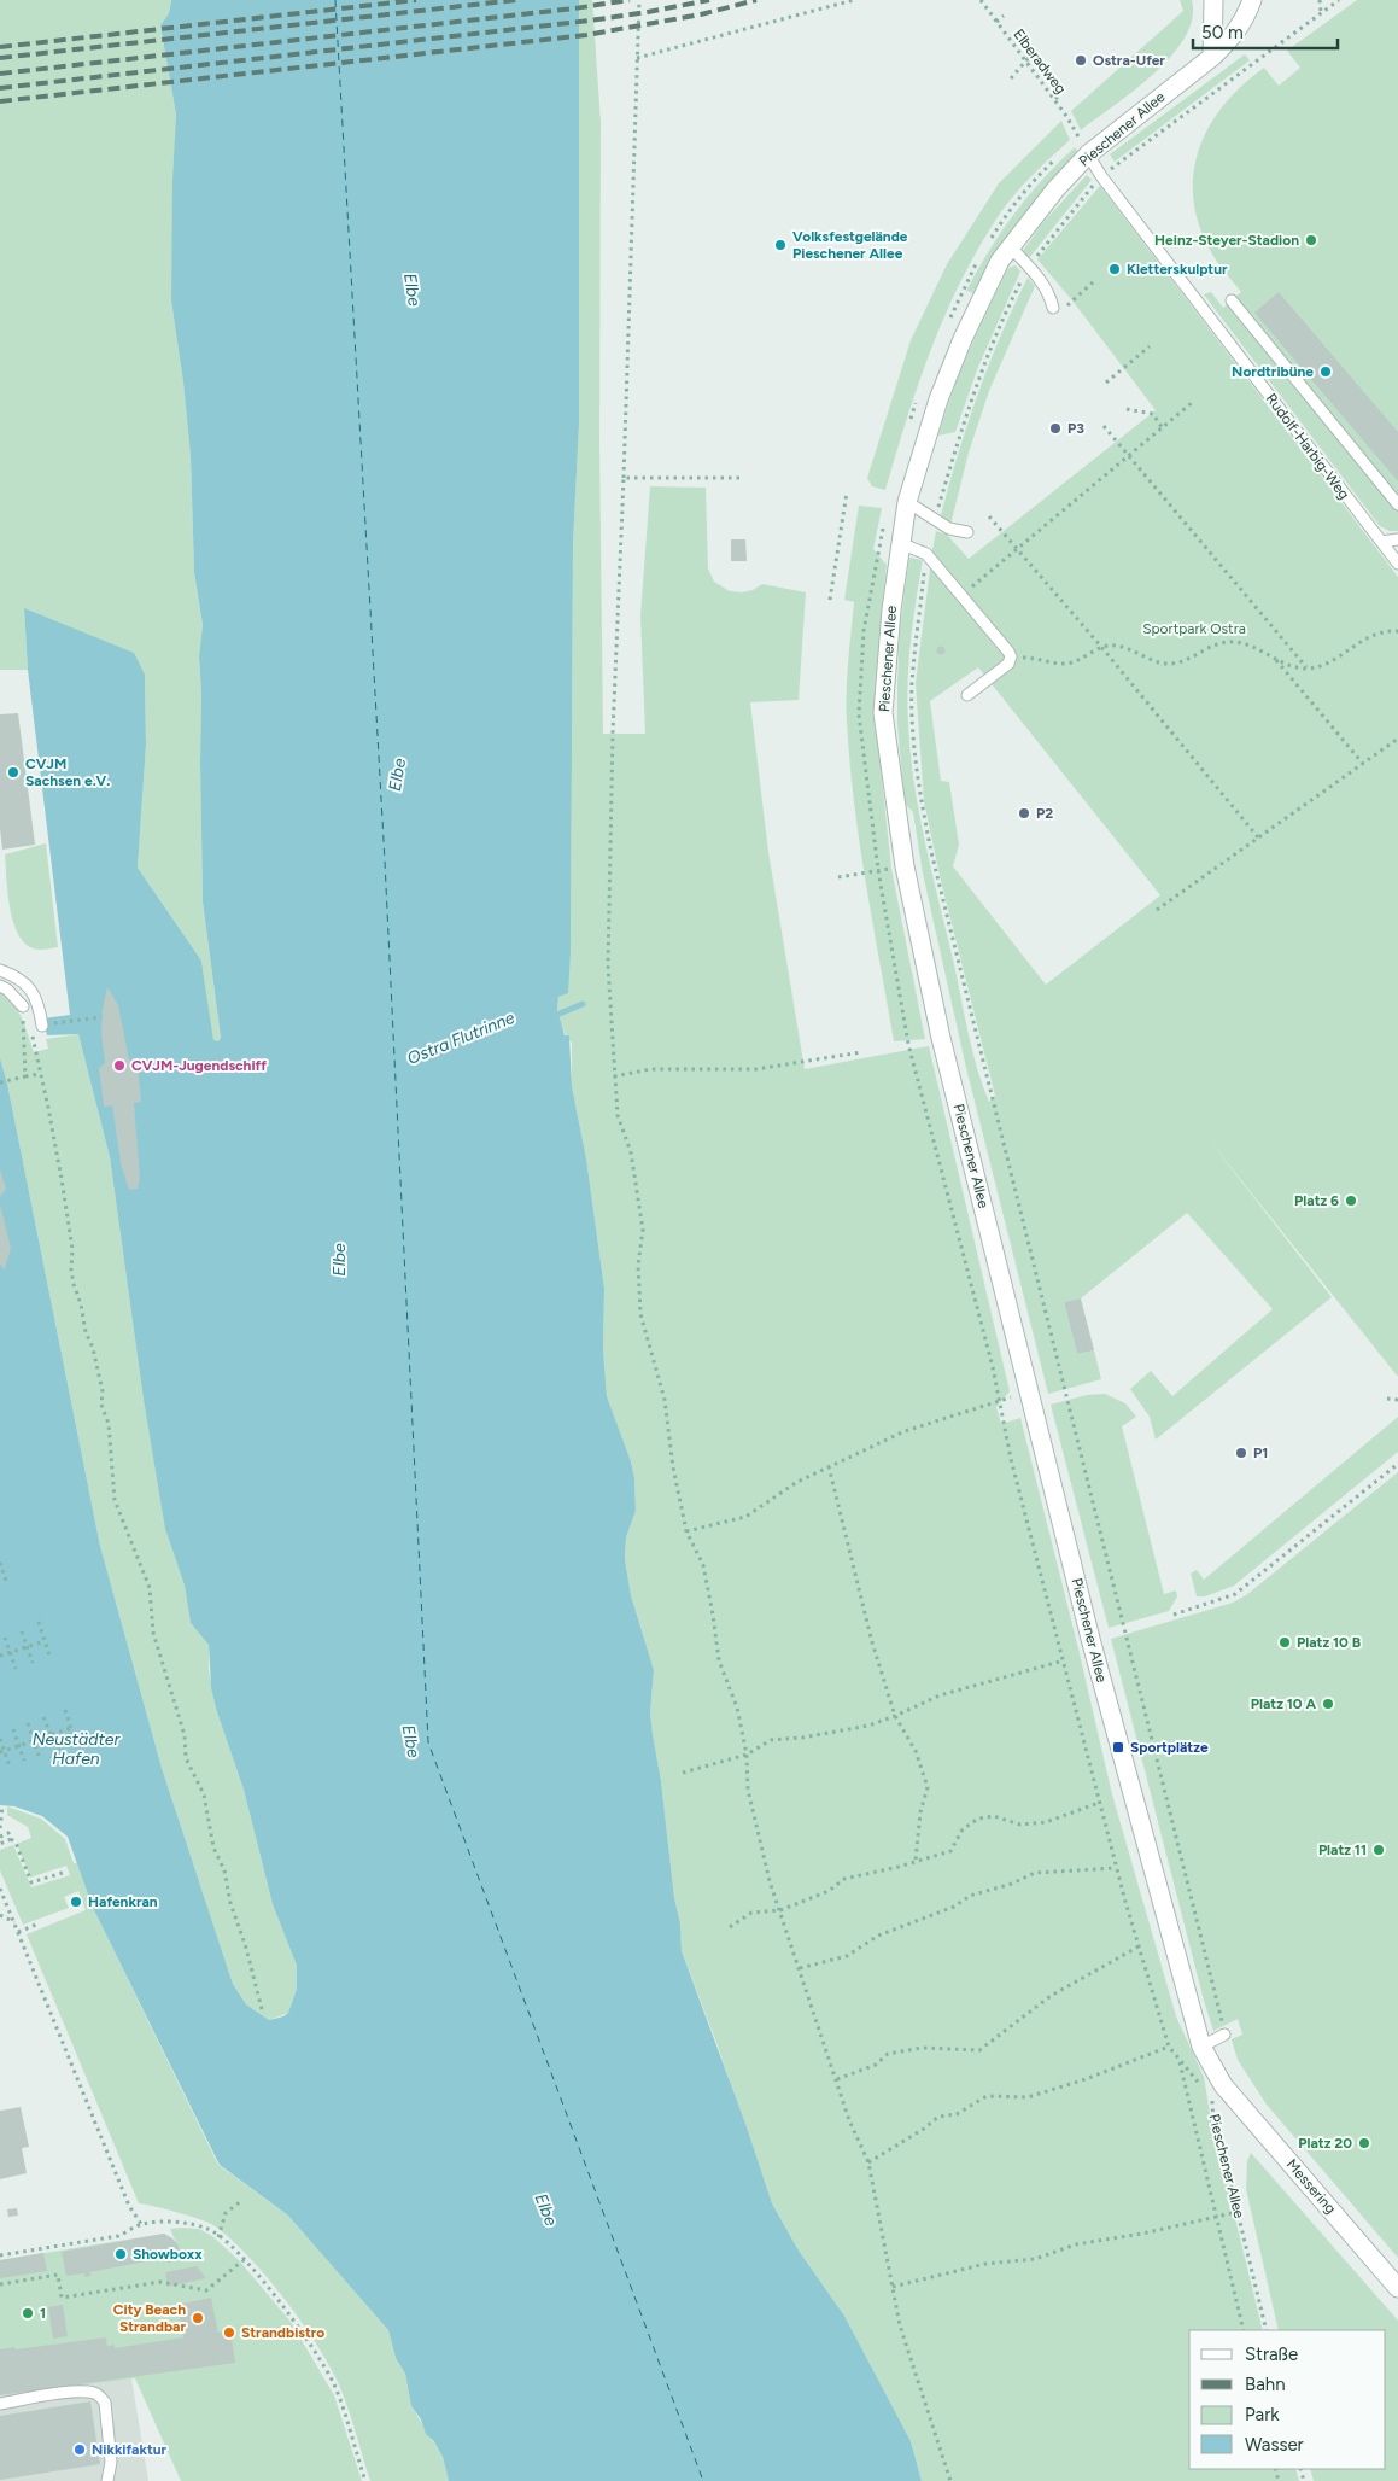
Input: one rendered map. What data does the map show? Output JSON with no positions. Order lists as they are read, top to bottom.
{
  "streets": {
    "street": ["Pieschener Allee", "Messering"],
    "lane": ["Rudolf-Harbig-Weg"],
    "path": ["Elberadweg"]
  },
  "crossings": [
    ["Elberadweg", "Pieschener Allee"],
    ["Elberadweg", "Rudolf-Harbig-Weg"],
    ["Pieschener Allee", "Rudolf-Harbig-Weg"],
    ["Pieschener Allee", "Messering"]
  ],
  "water": ["Elbe", "Ostra Flutrinne", "Neustädter Hafen"],
  "parks": ["Sportpark Ostra"],
  "places": {
    "other": [
      "Ostra-Ufer",
      "Heinz-Steyer-Stadion",
      "Volksfestgelände Pieschener Allee",
      "Kletterskulptur",
      "Nordtribüne",
      "P3",
      "CVJM Sachsen e.V.",
      "P2",
      "CVJM-Jugendschiff",
      "Platz 6",
      "P1",
      "Platz 10 B",
      "Platz 10 A",
      "Platz 11",
      "Hafenkran",
      "Platz 20",
      "Showboxx",
      "1",
      "City Beach Strandbar",
      "Strandbistro",
      "Nikkifaktur"
    ],
    "transit": ["Sportplätze"]
  },
  "legend": [
    "Straße",
    "Bahn",
    "Park",
    "Wasser"
  ],
  "scale_bar": "50 m"
}
